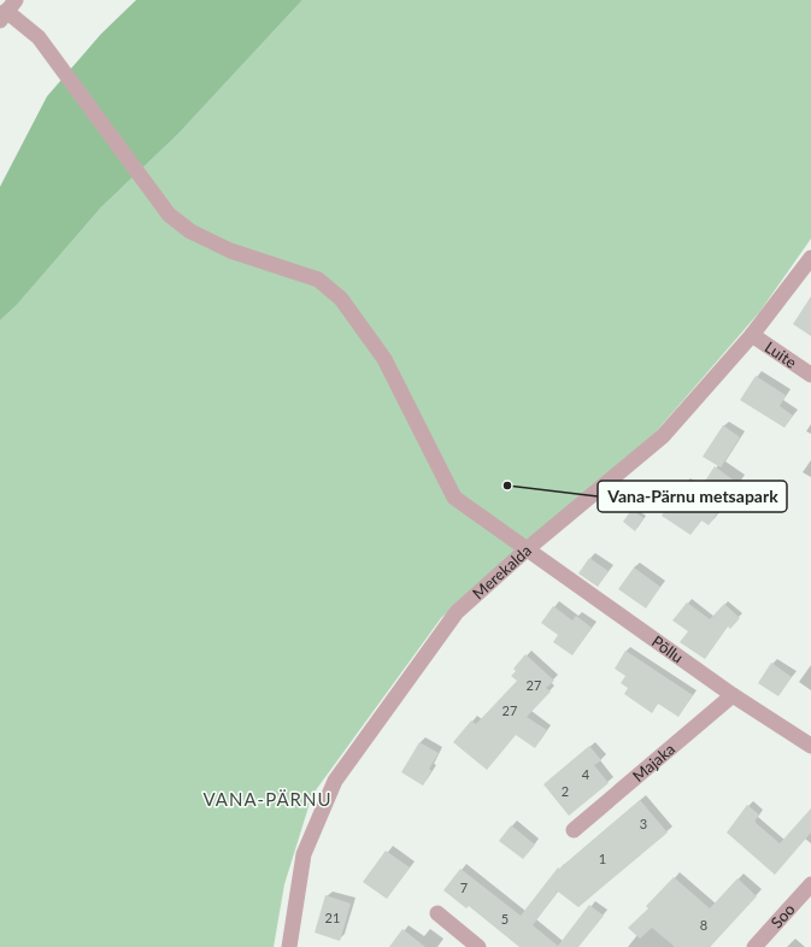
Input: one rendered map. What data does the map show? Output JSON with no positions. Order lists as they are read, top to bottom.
{
  "streets": {
    "street": [
      "Luite",
      "Merekalda",
      "Põllu",
      "Majaka",
      "Soo"
    ]
  },
  "crossings": [
    ["Luite", "Merekalda"],
    ["Merekalda", "Põllu"],
    ["Põllu", "Majaka"]
  ],
  "districts": ["VANA-PÄRNU"],
  "places": ["Vana-Pärnu metsapark"],
  "house_numbers": [
    "27",
    "27",
    "4",
    "2",
    "3",
    "1",
    "7",
    "21",
    "5",
    "8"
  ]
}
